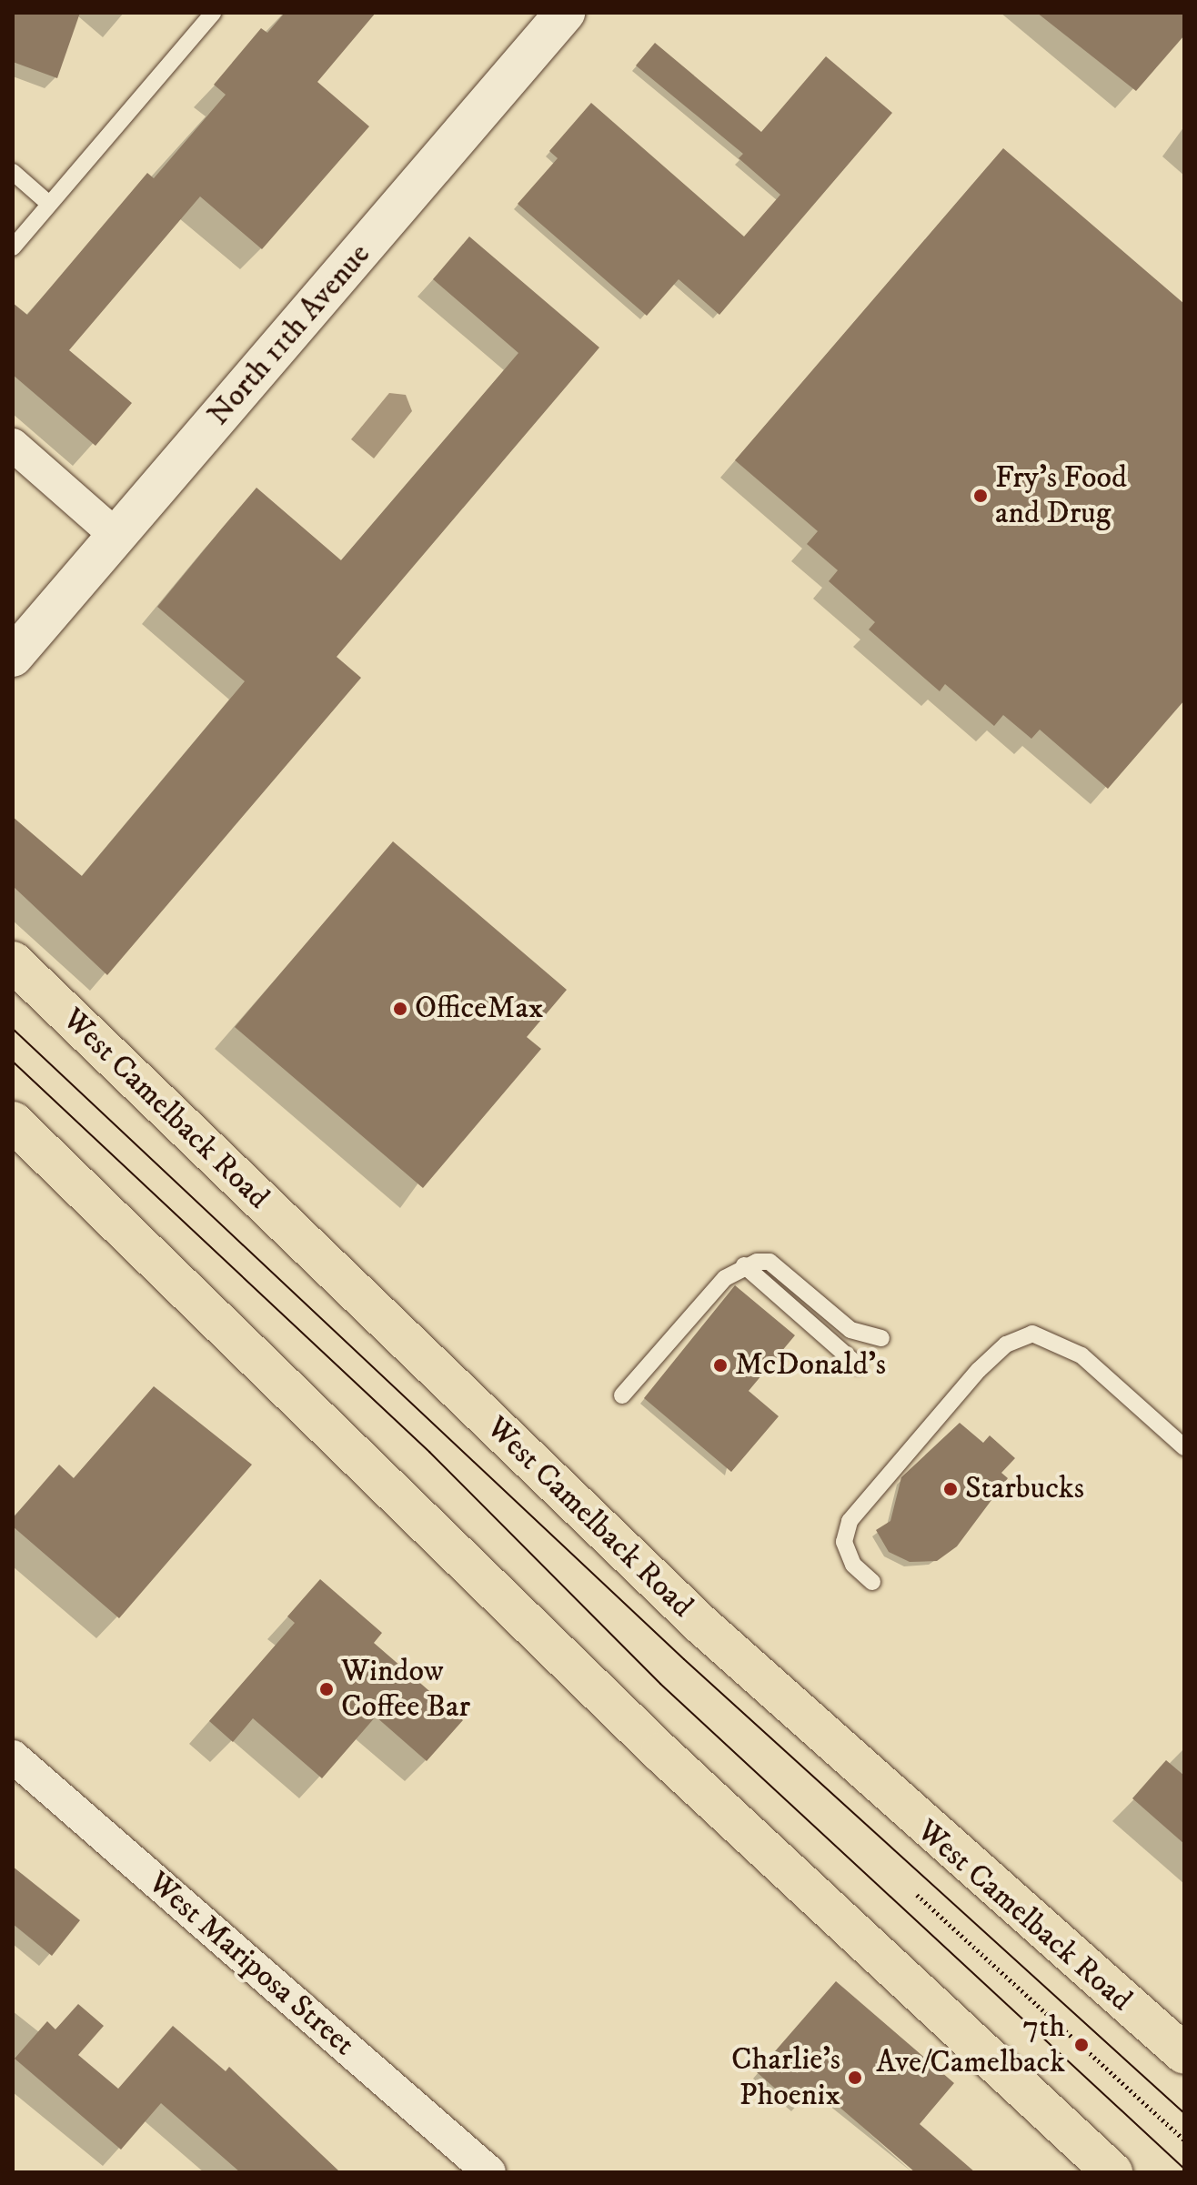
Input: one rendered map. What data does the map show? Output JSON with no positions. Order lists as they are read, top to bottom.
{
  "streets": {
    "main road": ["West Camelback Road"],
    "street": ["North 11th Avenue", "West Mariposa Street"]
  },
  "places": [
    "Fry's Food and Drug",
    "OfficeMax",
    "McDonald's",
    "Starbucks",
    "Window Coffee Bar",
    "7th Ave/Camelback",
    "Charlie's Phoenix"
  ]
}
